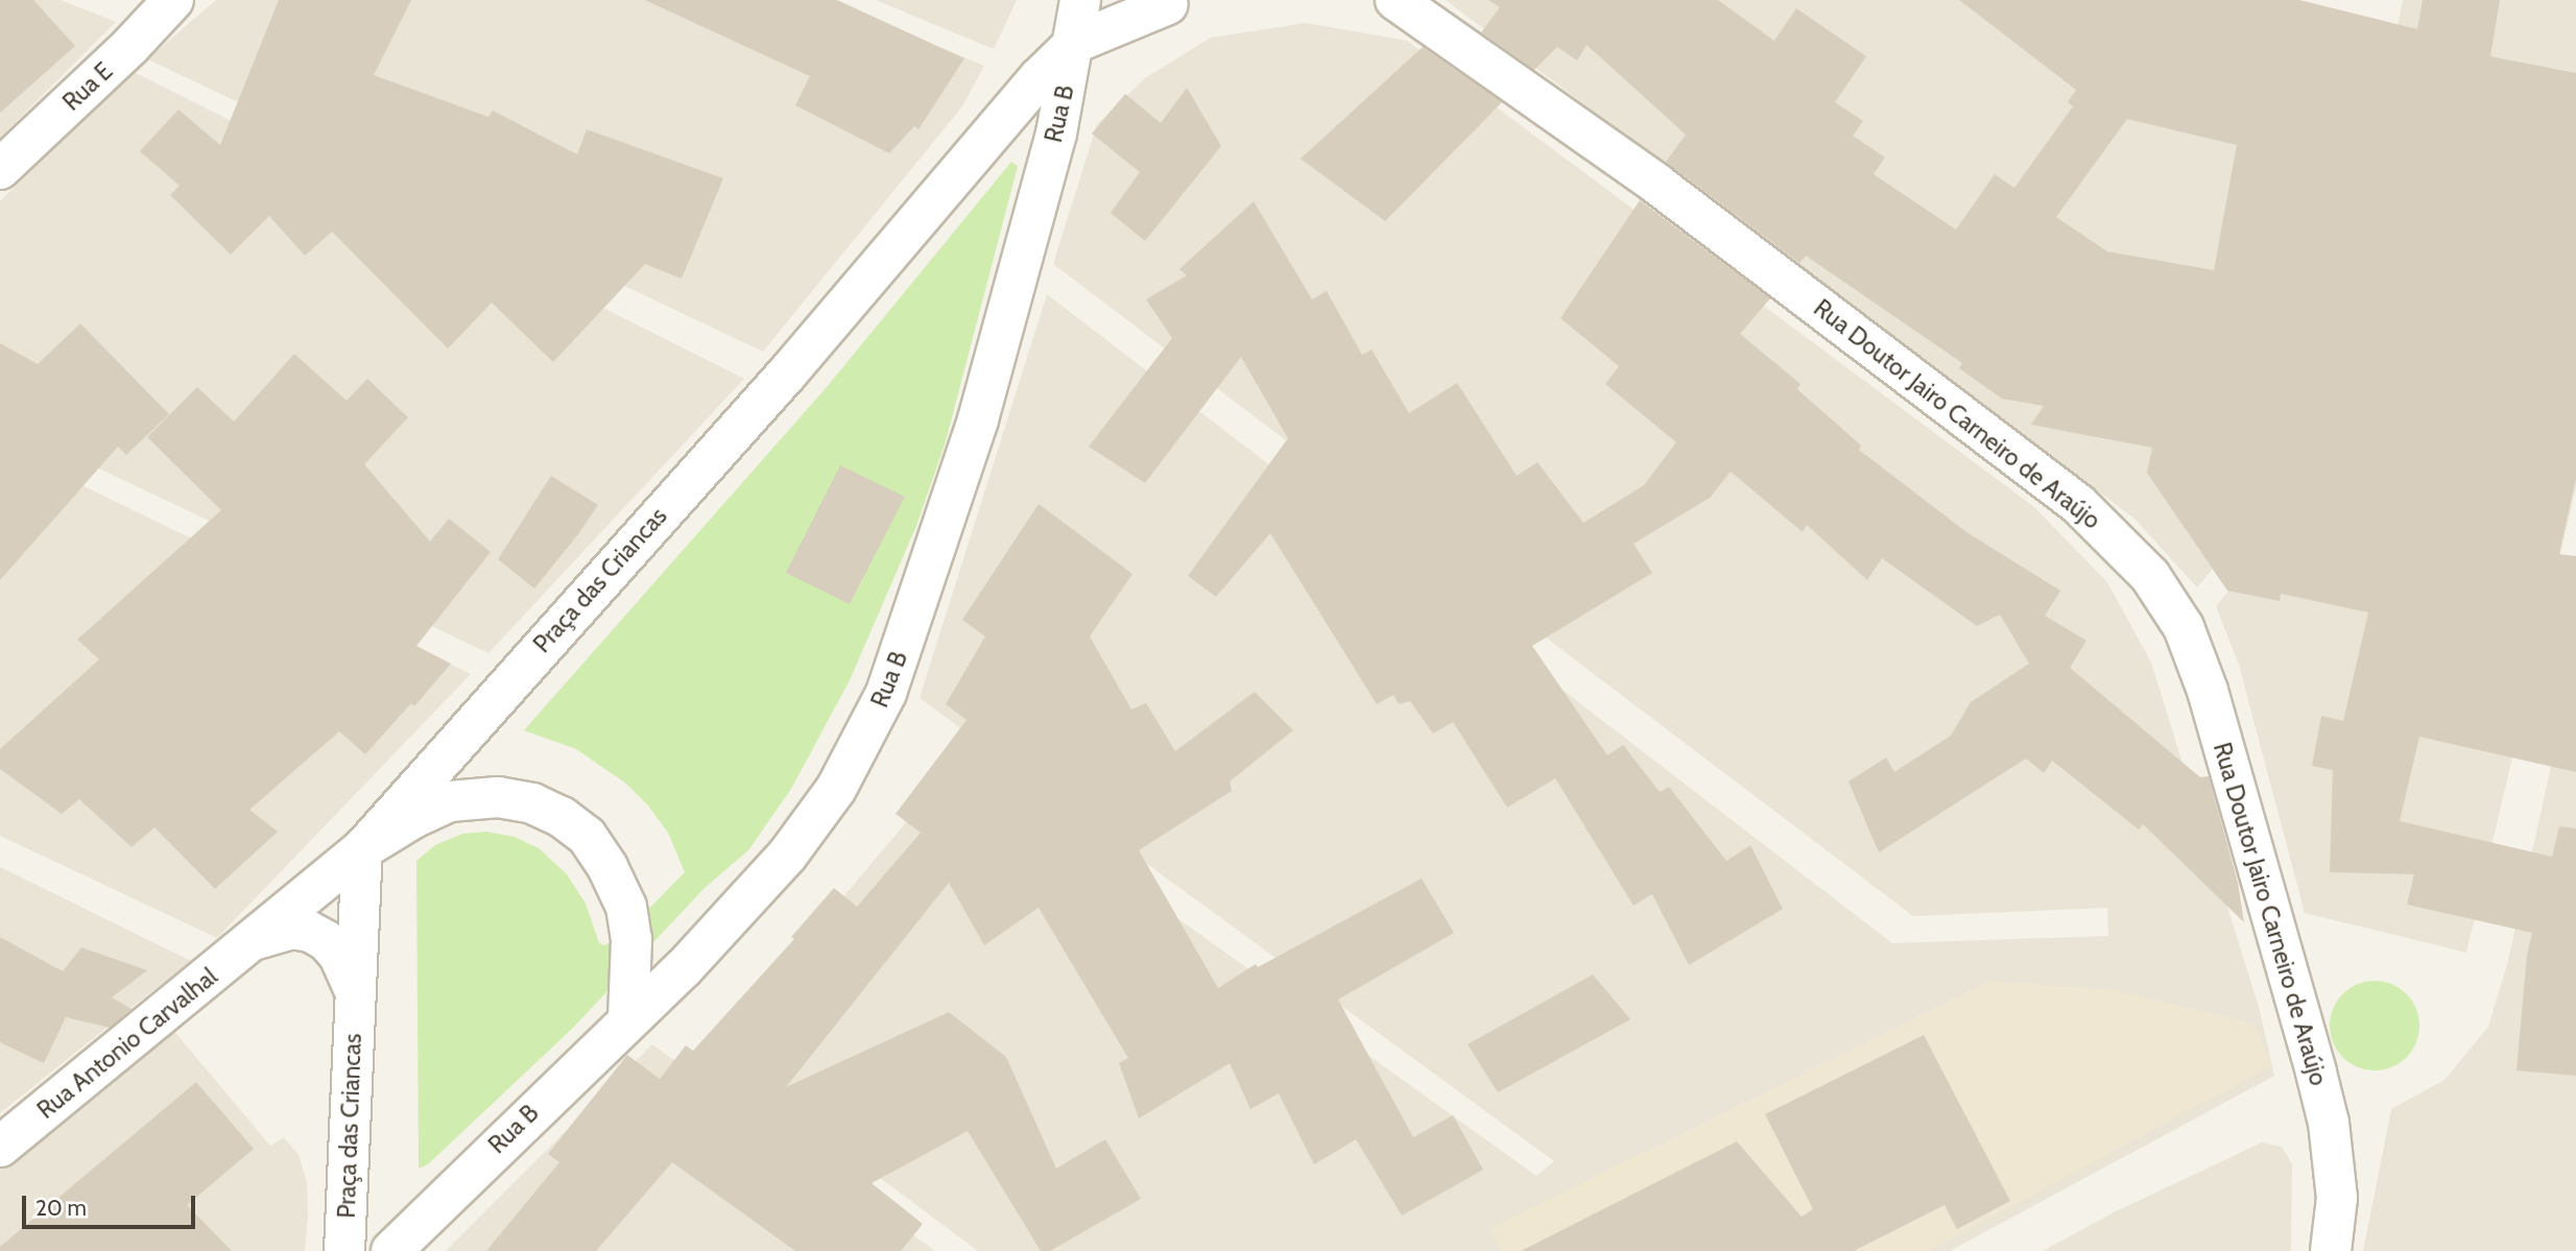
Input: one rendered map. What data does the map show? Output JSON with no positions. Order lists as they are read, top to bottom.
{
  "streets": {
    "street": [
      "Rua E",
      "Rua B",
      "Rua Doutor Jairo Carneiro de Araújo",
      "Praça das Criancas",
      "Rua Antonio Carvalhal"
    ]
  },
  "crossings": [
    ["Rua B", "Praça das Criancas"],
    ["Praça das Criancas", "Rua Antonio Carvalhal"]
  ],
  "scale_bar": "20 m"
}
